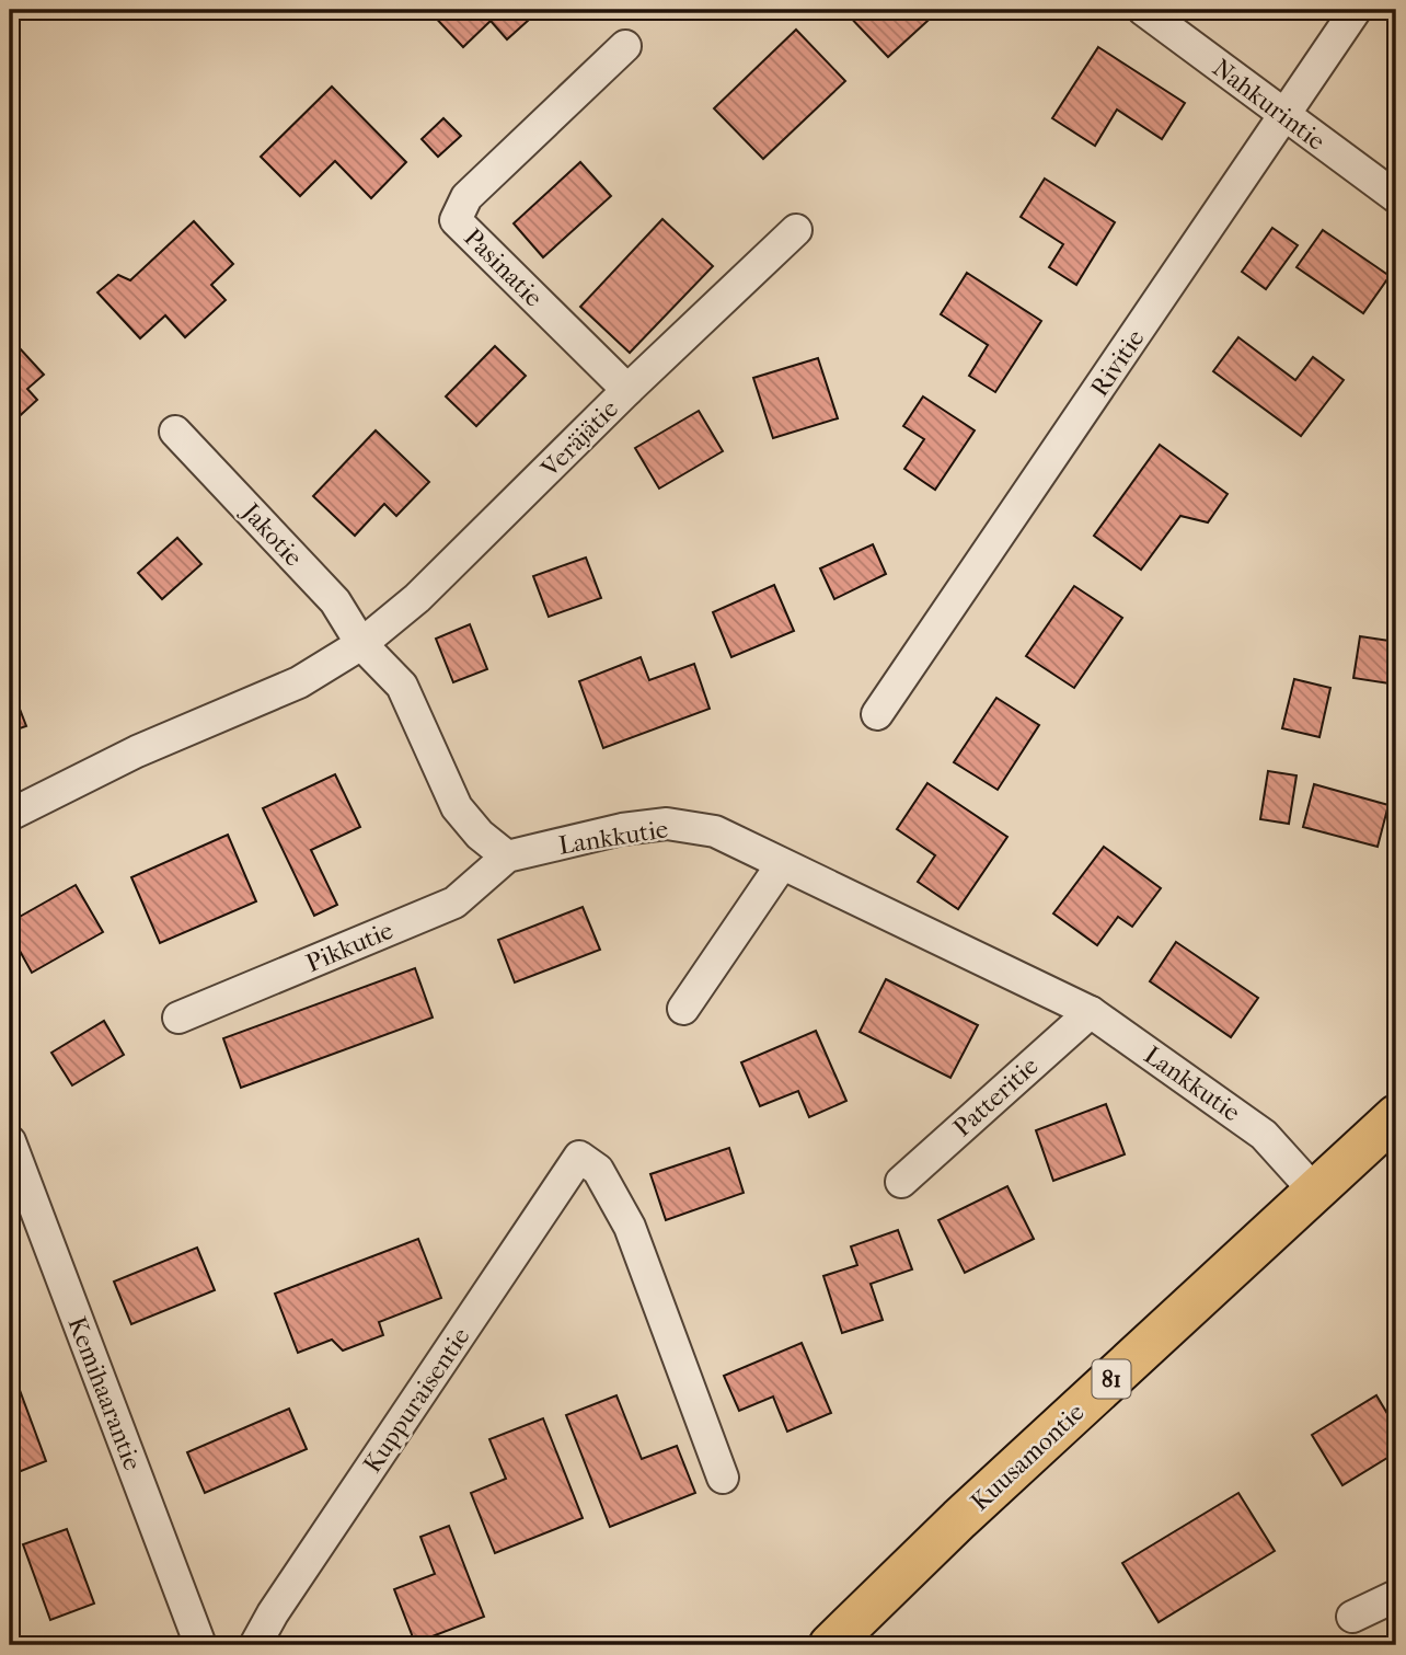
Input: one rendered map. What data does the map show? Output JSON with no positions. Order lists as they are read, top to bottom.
{
  "streets": {
    "main road": ["81", "Kuusamontie"],
    "street": [
      "Nahkurintie",
      "Pasinatie",
      "Rivitie",
      "Veräjätie",
      "Jakotie",
      "Lankkutie",
      "Pikkutie",
      "Patteritie",
      "Kemihaarantie",
      "Kuppuraisentie"
    ]
  },
  "crossings": [
    ["Nahkurintie", "Rivitie"],
    ["Pasinatie", "Veräjätie"],
    ["Veräjätie", "Jakotie"],
    ["Lankkutie", "Pikkutie"],
    ["Lankkutie", "Patteritie"],
    ["Lankkutie", "Kuusamontie"]
  ]
}
